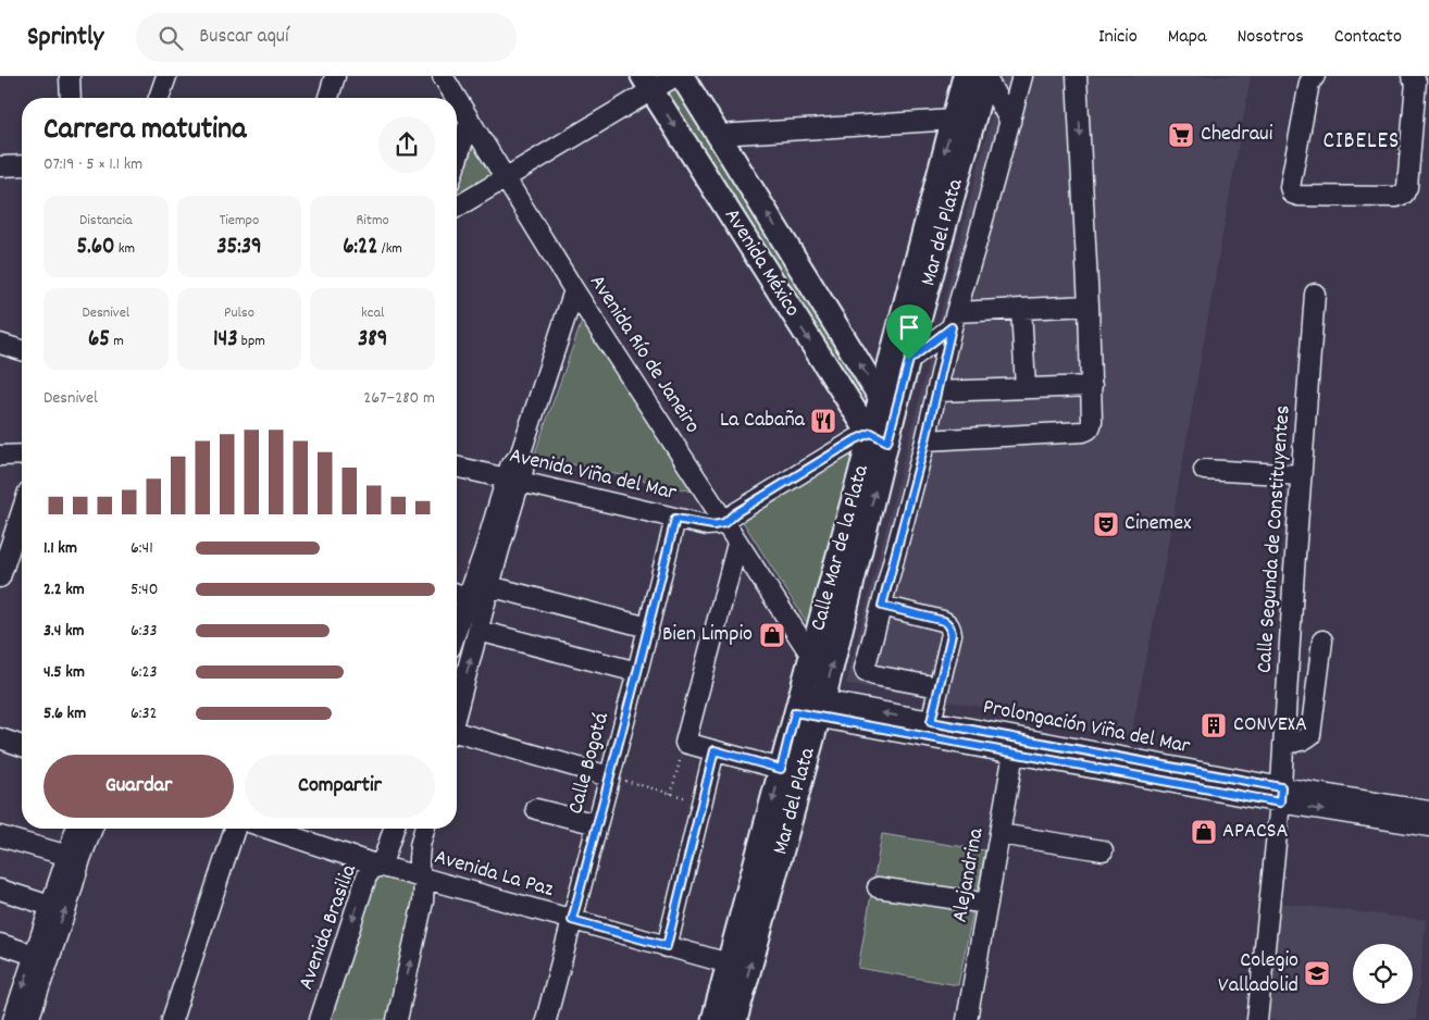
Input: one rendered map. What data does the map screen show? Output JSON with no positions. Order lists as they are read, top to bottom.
{
  "streets": {
    "main road": ["Mar del Plata", "Avenida México", "Calle Mar de la Plata"],
    "street": [
      "Avenida Río de Janeiro",
      "Avenida Viña del Mar",
      "Calle Segunda de Constituyentes",
      "Prolongación Viña del Mar",
      "Calle Bogotá",
      "Avenida La Paz",
      "Alejandrina",
      "Avenida Brasilia"
    ]
  },
  "crossings": [
    ["Mar del Plata", "Avenida México"],
    ["Mar del Plata", "Calle Mar de la Plata"],
    ["Mar del Plata", "Prolongación Viña del Mar"],
    ["Avenida México", "Calle Mar de la Plata"],
    ["Avenida Río de Janeiro", "Avenida Viña del Mar"],
    ["Avenida Río de Janeiro", "Calle Mar de la Plata"],
    ["Avenida Viña del Mar", "Calle Bogotá"],
    ["Calle Segunda de Constituyentes", "Prolongación Viña del Mar"],
    ["Calle Mar de la Plata", "Prolongación Viña del Mar"],
    ["Calle Mar de la Plata", "Avenida La Paz"],
    ["Prolongación Viña del Mar", "Alejandrina"],
    ["Calle Bogotá", "Avenida La Paz"],
    ["Avenida La Paz", "Avenida Brasilia"]
  ],
  "one_way": ["Mar del Plata"],
  "districts": ["CIBELES"],
  "places": {
    "supermarket": ["Chedraui"],
    "restaurant": ["La Cabaña"],
    "theatre": ["Cinemex"],
    "shop": ["Bien Limpio", "APACSA"],
    "building": ["CONVEXA"],
    "school or university": ["Colegio Valladolid"]
  },
  "page": {
    "header": "Sprintly",
    "search": "Buscar aquí",
    "nav": [
      "Inicio",
      "Mapa",
      "Nosotros",
      "Contacto"
    ],
    "heading": ["Carrera matutina", "07:19 · 5 × 1.1 km"],
    "stats": [
      ["Distancia", "5.60 km"],
      ["Tiempo", "35:39"],
      ["Ritmo", "6:22 /km"],
      ["Desnivel", "65 m"],
      ["Pulso", "143 bpm"],
      ["kcal", "389"]
    ],
    "chart": ["Desnivel", "267–280 m"],
    "list": [
      {
        "name": "1.1 km",
        "note": "6:41"
      },
      {
        "name": "2.2 km",
        "note": "5:40"
      },
      {
        "name": "3.4 km",
        "note": "6:33"
      },
      {
        "name": "4.5 km",
        "note": "6:23"
      },
      {
        "name": "5.6 km",
        "note": "6:32"
      }
    ],
    "buttons": ["Guardar", "Compartir"]
  }
}
